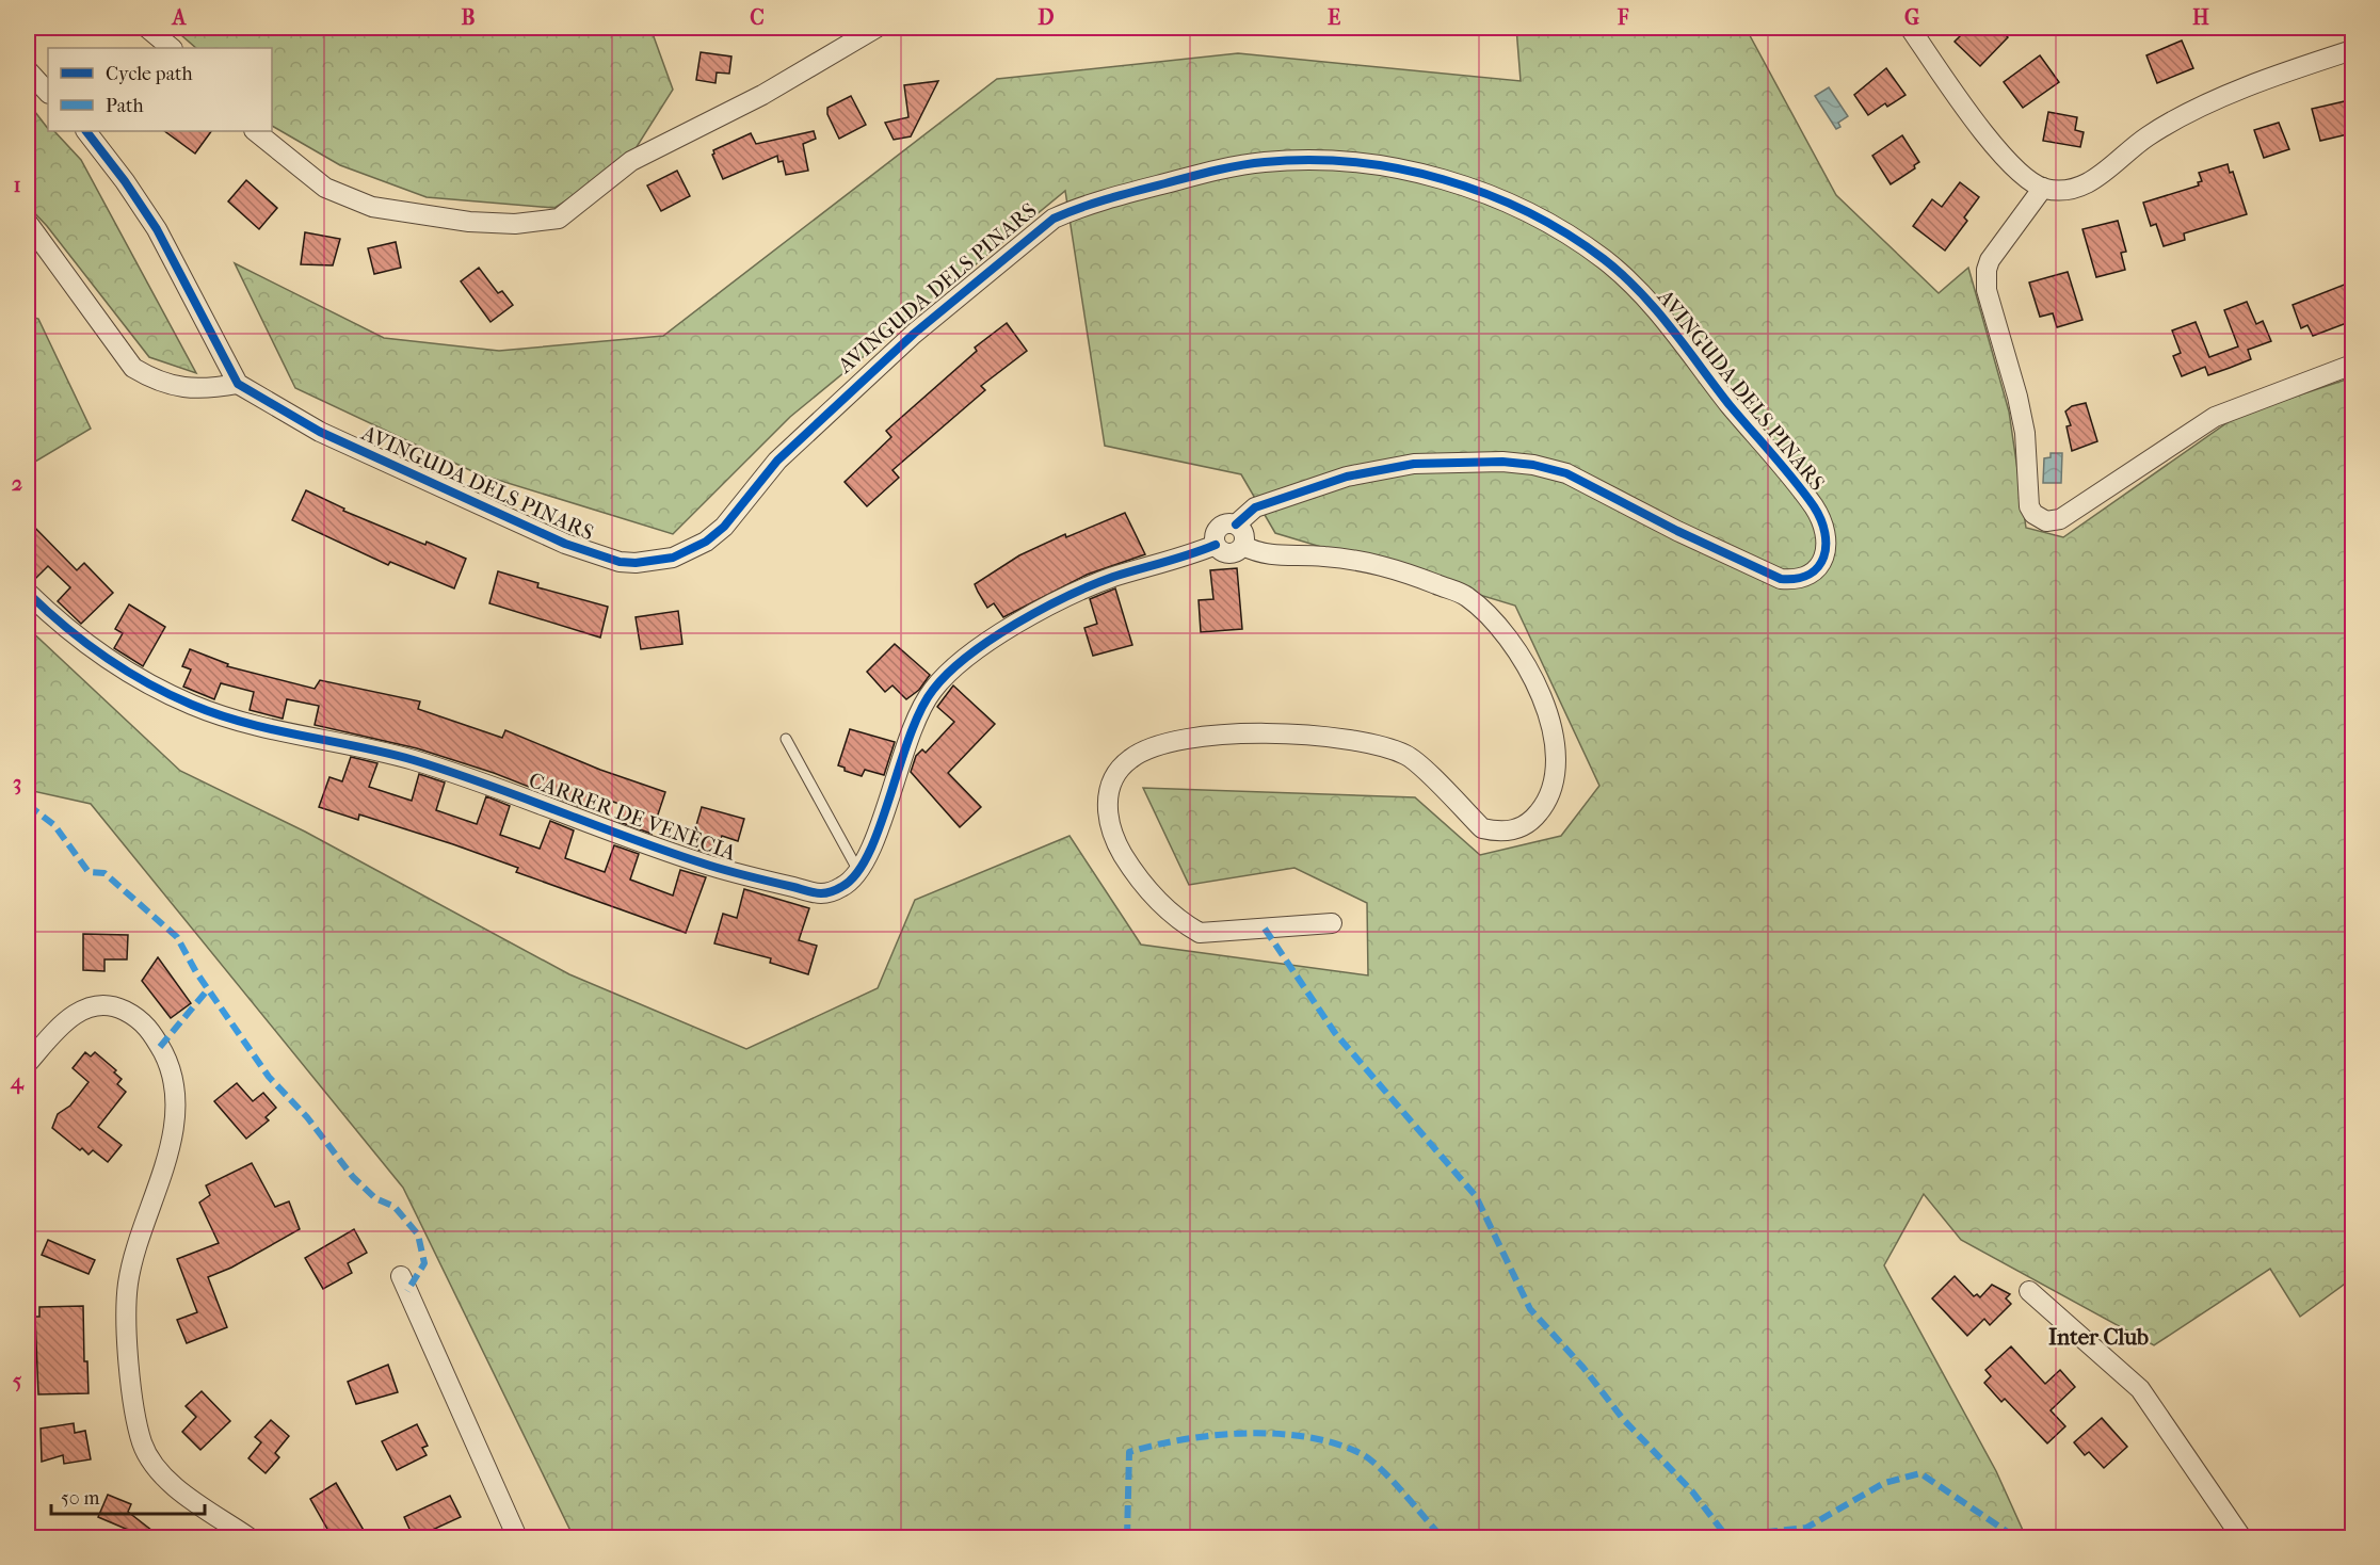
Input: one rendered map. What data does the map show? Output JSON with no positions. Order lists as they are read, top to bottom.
{
  "streets": {
    "street": ["AVINGUDA DELS PINARS", "CARRER DE VENÈCIA"]
  },
  "districts": ["Inter Club"],
  "legend": ["Cycle path", "Path"],
  "scale_bar": "50 m",
  "grid": {
    "columns": [
      "A",
      "B",
      "C",
      "D",
      "E",
      "F",
      "G",
      "H"
    ],
    "rows": [
      "1",
      "2",
      "3",
      "4",
      "5"
    ]
  }
}
